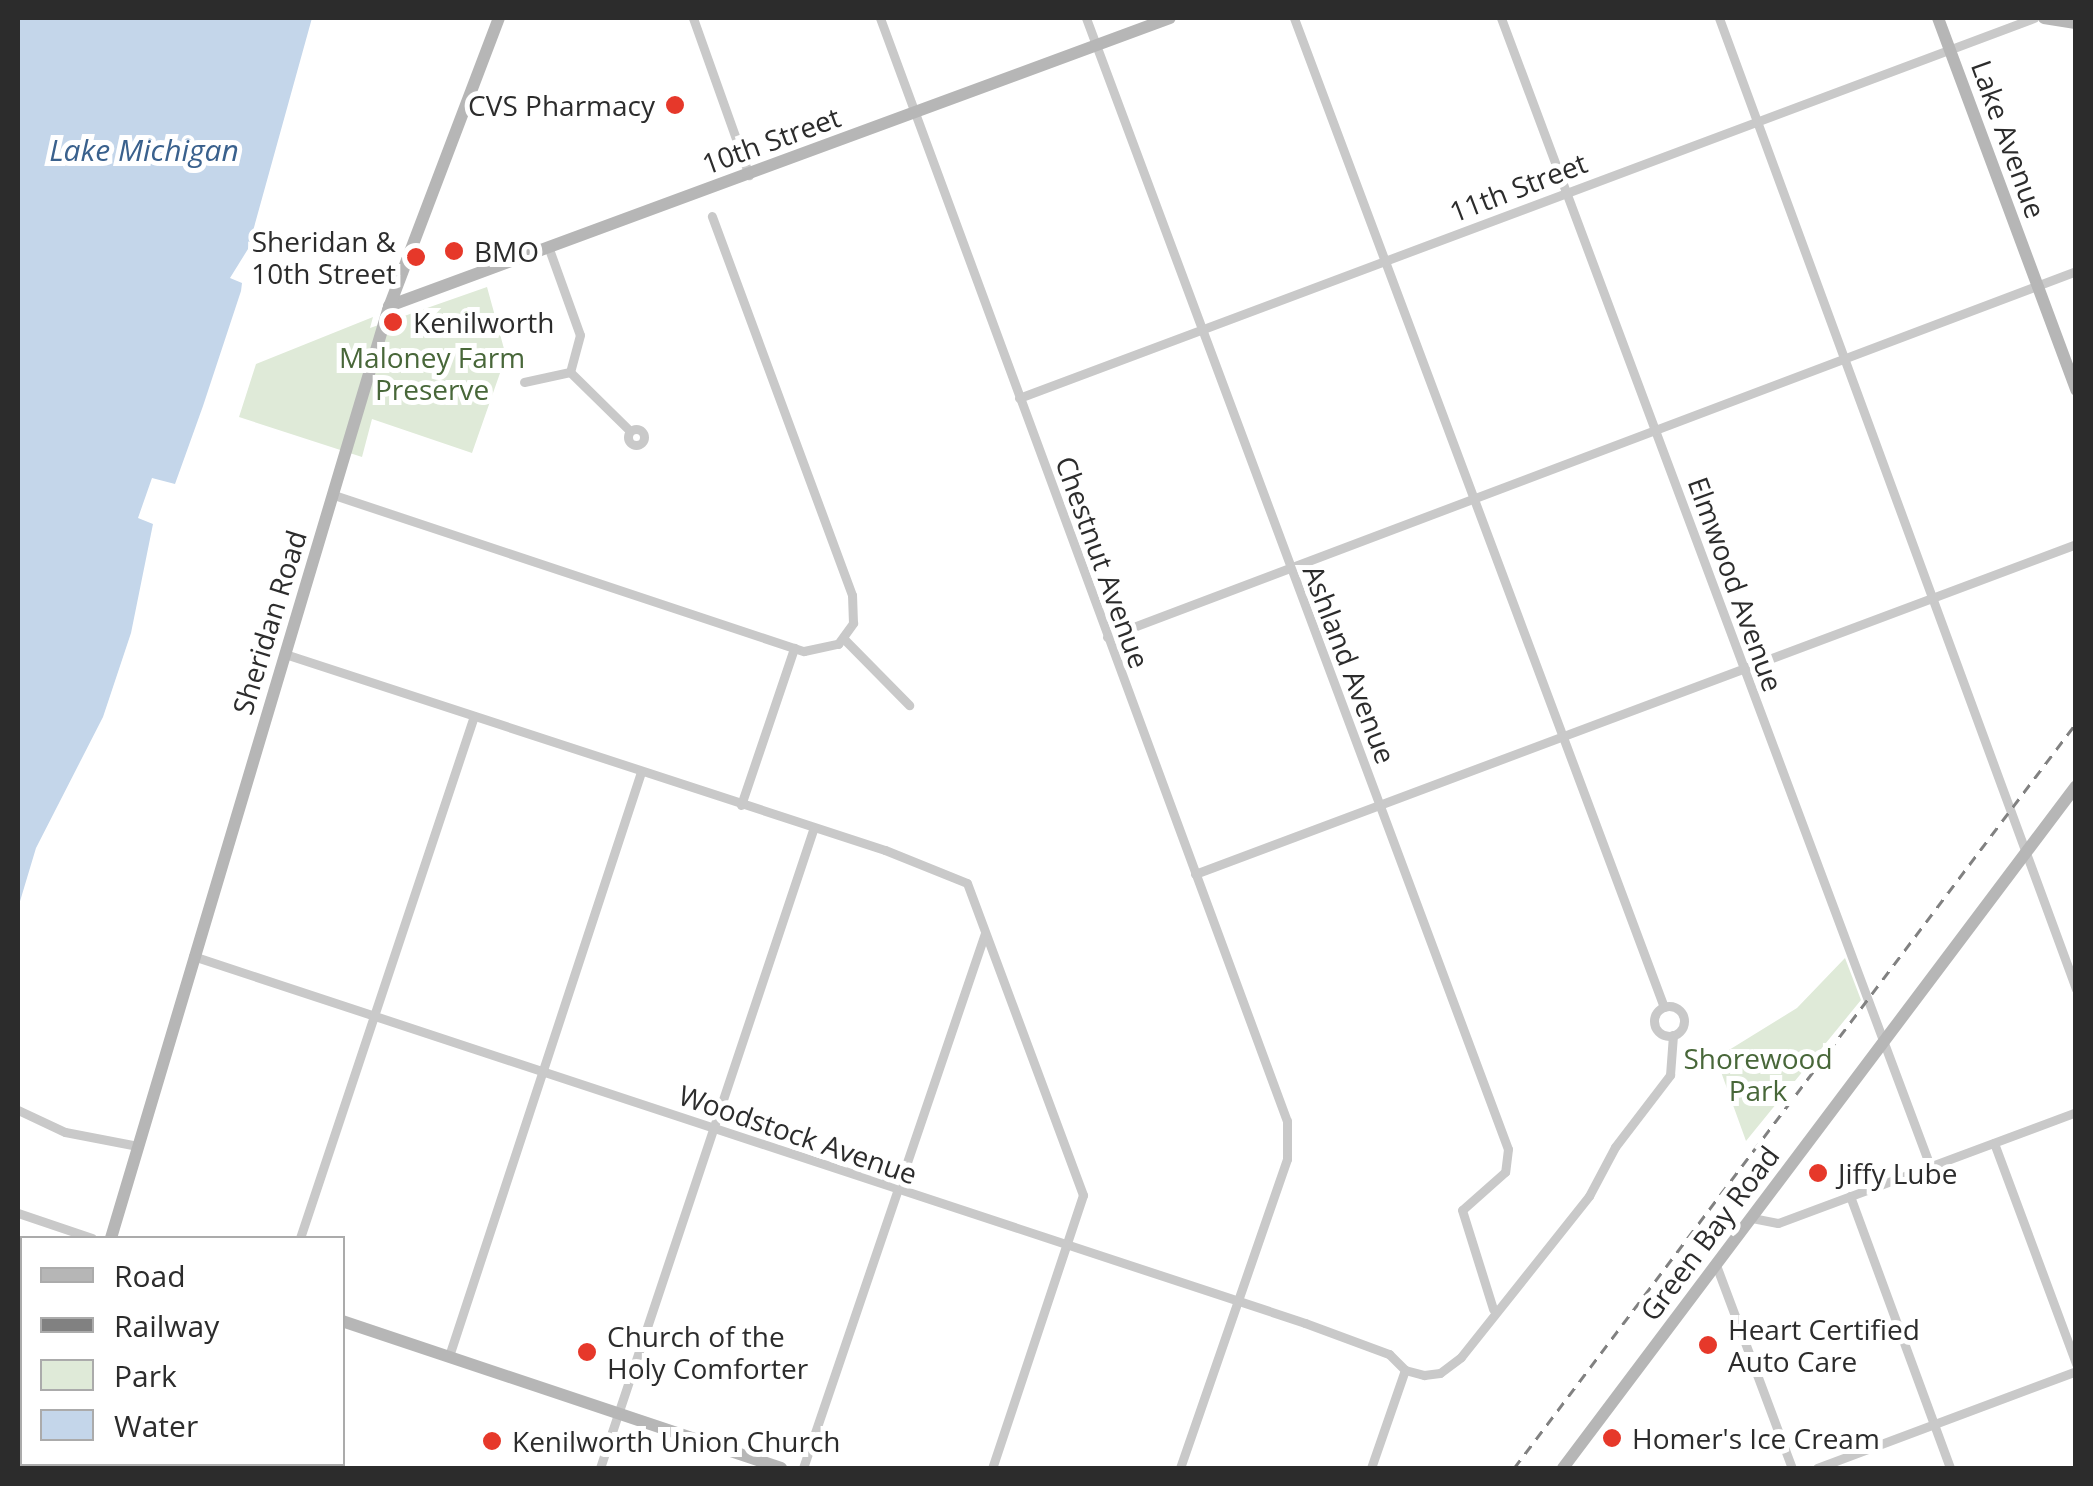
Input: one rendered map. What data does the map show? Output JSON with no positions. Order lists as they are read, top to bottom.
{
  "streets": {
    "street": [
      "Lake Avenue",
      "10th Street",
      "11th Street",
      "Chestnut Avenue",
      "Elmwood Avenue",
      "Sheridan Road",
      "Ashland Avenue",
      "Woodstock Avenue",
      "Green Bay Road"
    ]
  },
  "crossings": [
    ["Lake Avenue", "11th Street"],
    ["10th Street", "Chestnut Avenue"],
    ["10th Street", "Sheridan Road"],
    ["10th Street", "Ashland Avenue"],
    ["11th Street", "Chestnut Avenue"],
    ["11th Street", "Elmwood Avenue"],
    ["11th Street", "Ashland Avenue"],
    ["Chestnut Avenue", "Woodstock Avenue"],
    ["Elmwood Avenue", "Green Bay Road"],
    ["Sheridan Road", "Woodstock Avenue"]
  ],
  "water": ["Lake Michigan"],
  "parks": ["Maloney Farm Preserve", "Shorewood Park"],
  "places": [
    "CVS Pharmacy",
    "BMO",
    "Sheridan & 10th Street",
    "Kenilworth",
    "Jiffy Lube",
    "Heart Certified Auto Care",
    "Church of the Holy Comforter",
    "Homer's Ice Cream",
    "Kenilworth Union Church"
  ],
  "legend": [
    "Road",
    "Railway",
    "Park",
    "Water"
  ]
}
